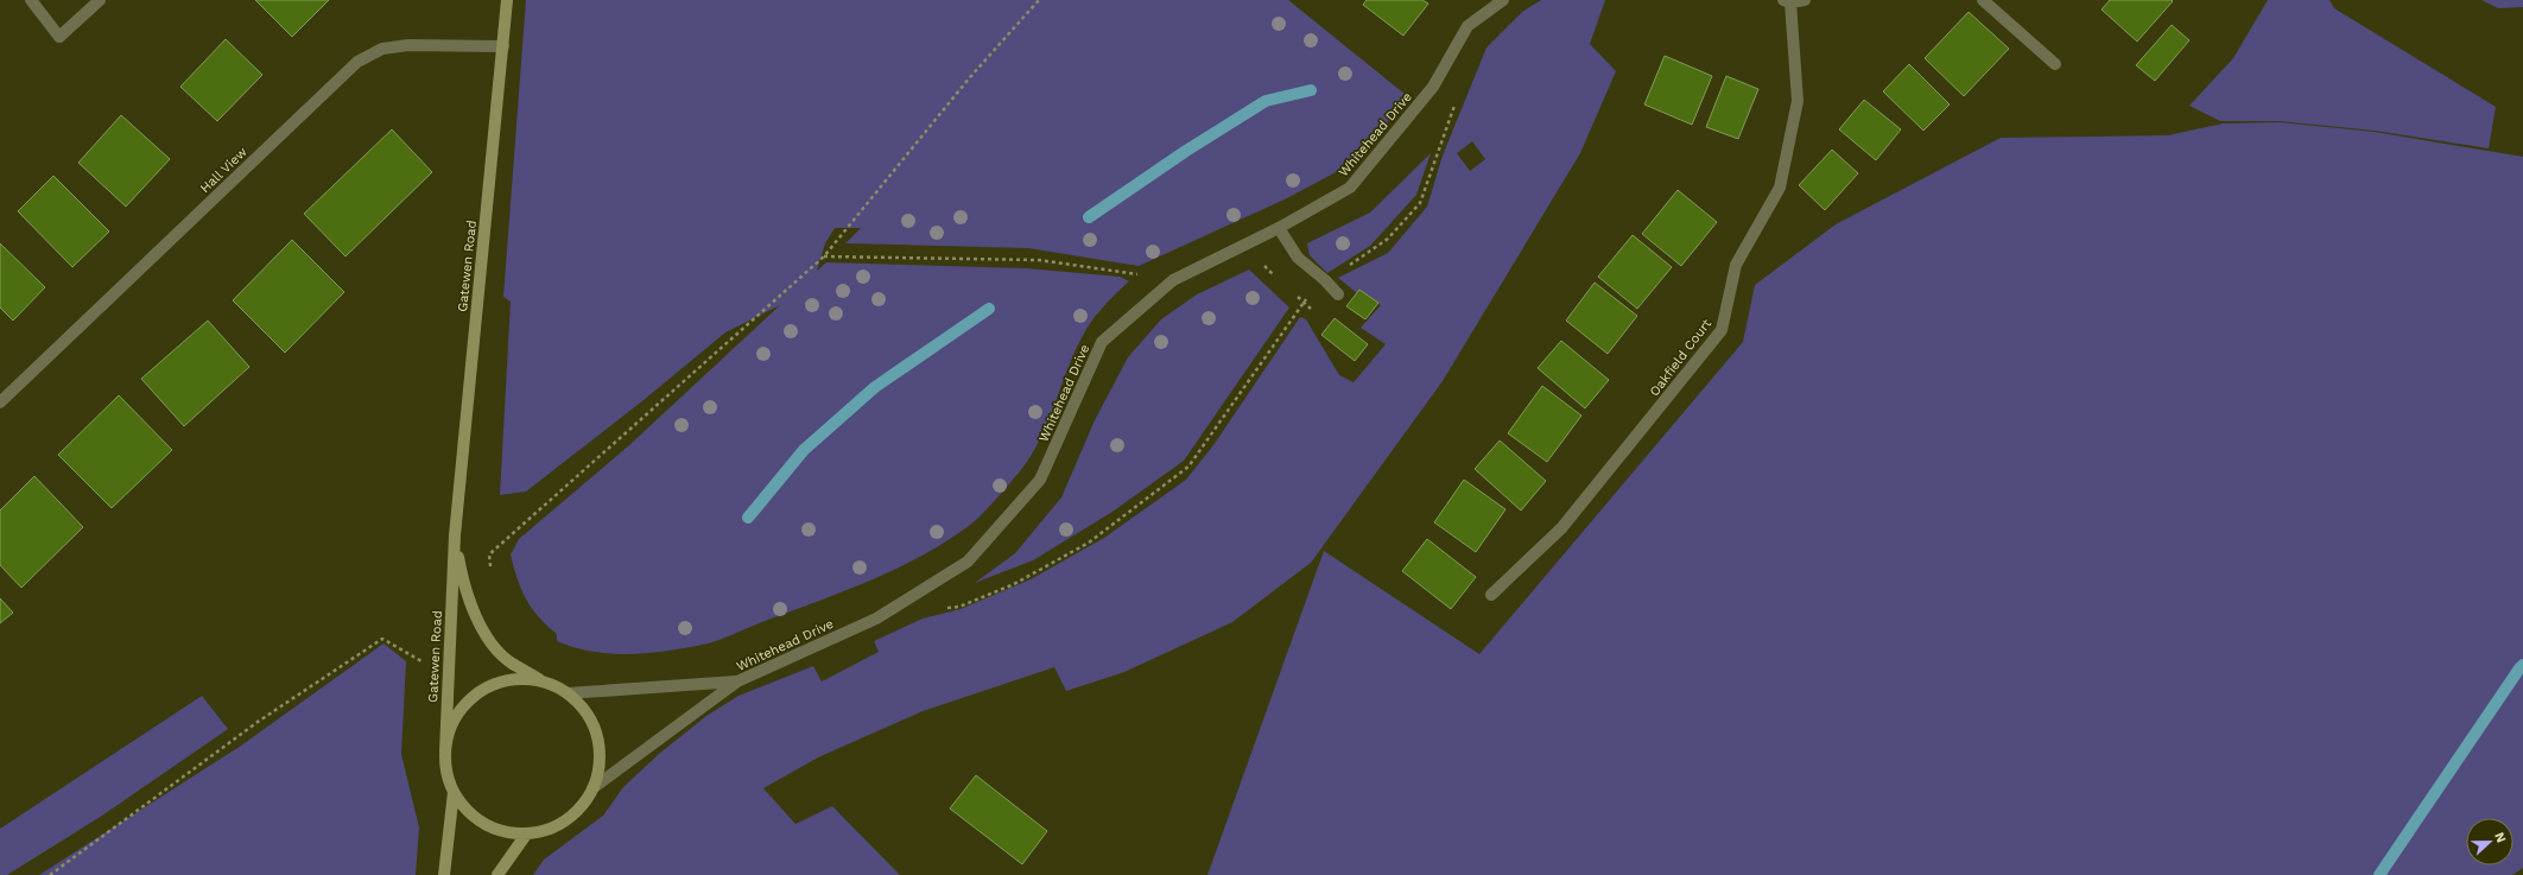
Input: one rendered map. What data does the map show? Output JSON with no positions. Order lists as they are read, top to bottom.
{
  "streets": {
    "main road": ["Gatewen Road"],
    "street": ["Whitehead Drive", "Hall View", "Oakfield Court"]
  },
  "crossings": [
    ["Whitehead Drive", "Gatewen Road"],
    ["Hall View", "Gatewen Road"]
  ],
  "north": "right"
}
